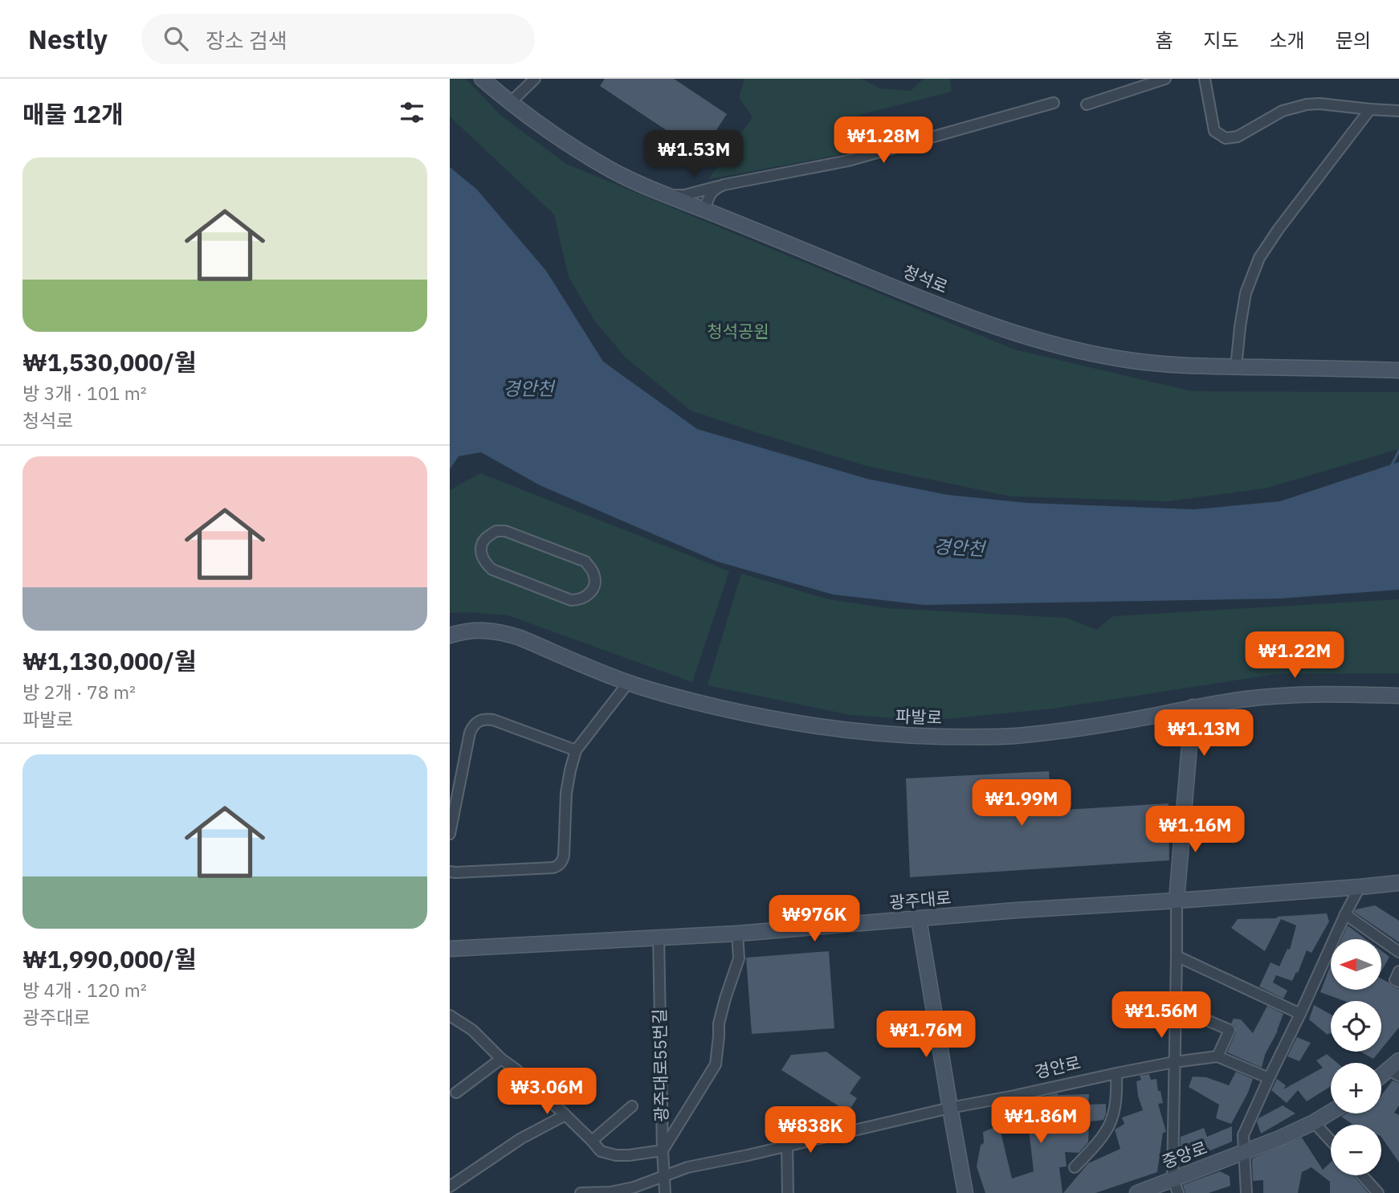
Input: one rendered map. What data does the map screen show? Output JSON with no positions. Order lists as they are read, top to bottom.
{
  "streets": {
    "street": [
      "청석로",
      "파발로",
      "광주대로",
      "광주대로55번길",
      "경안로",
      "중앙로"
    ]
  },
  "crossings": [
    ["광주대로", "광주대로55번길"],
    ["광주대로55번길", "경안로"]
  ],
  "water": ["경안천"],
  "parks": ["청석공원"],
  "north": "left",
  "page": {
    "header": "Nestly",
    "search": "장소 검색",
    "nav": [
      "홈",
      "지도",
      "소개",
      "문의"
    ],
    "heading": "매물 12개",
    "price": [
      "₩1.28M",
      "₩1.53M",
      "₩1.22M",
      "₩1.13M",
      "₩1.99M",
      "₩1.16M",
      "₩976K",
      "₩1.56M",
      "₩1.76M",
      "₩3.06M",
      "₩1.86M",
      "₩838K"
    ],
    "list": [
      {
        "name": "₩1,530,000/월",
        "note": "방 3개 · 101 m² · 청석로"
      },
      {
        "name": "₩1,130,000/월",
        "note": "방 2개 · 78 m² · 파발로"
      },
      {
        "name": "₩1,990,000/월",
        "note": "방 4개 · 120 m² · 광주대로"
      }
    ],
    "map_buttons": ["+", "−"]
  }
}
